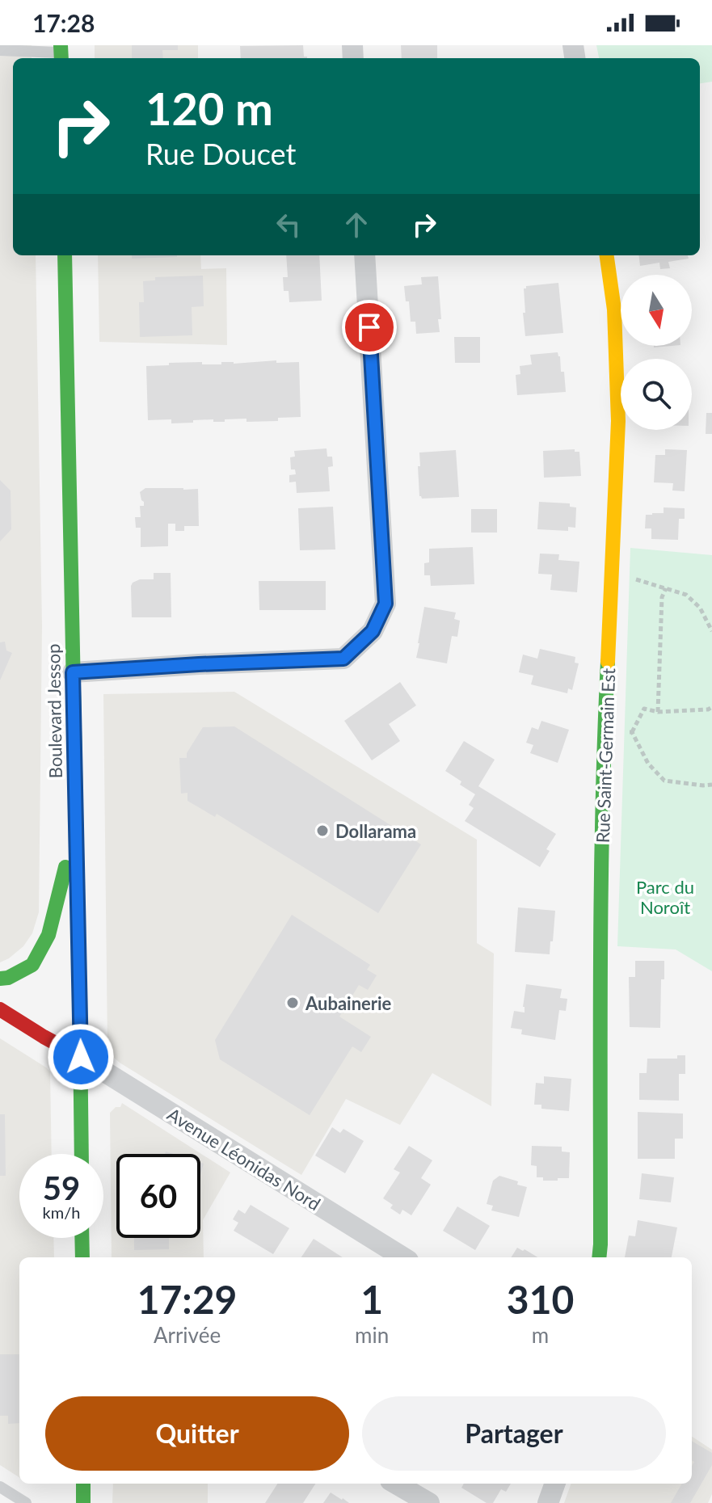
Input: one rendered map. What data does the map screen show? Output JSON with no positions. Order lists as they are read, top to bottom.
{
  "streets": {
    "main road": ["Boulevard Jessop", "Rue Saint-Germain Est"],
    "street": ["Avenue Léonidas Nord"]
  },
  "crossings": [
    ["Boulevard Jessop", "Avenue Léonidas Nord"]
  ],
  "parks": ["Parc du Noroît"],
  "places": ["Dollarama", "Aubainerie"],
  "north": "bottom",
  "page": {
    "status": "17:28",
    "turn": ["120 m", "Rue Doucet"],
    "speed": "59 km/h",
    "limit": "60",
    "eta": [
      "17:29",
      "Arrivée",
      "1",
      "min",
      "310",
      "m"
    ],
    "buttons": ["Quitter", "Partager"]
  }
}
